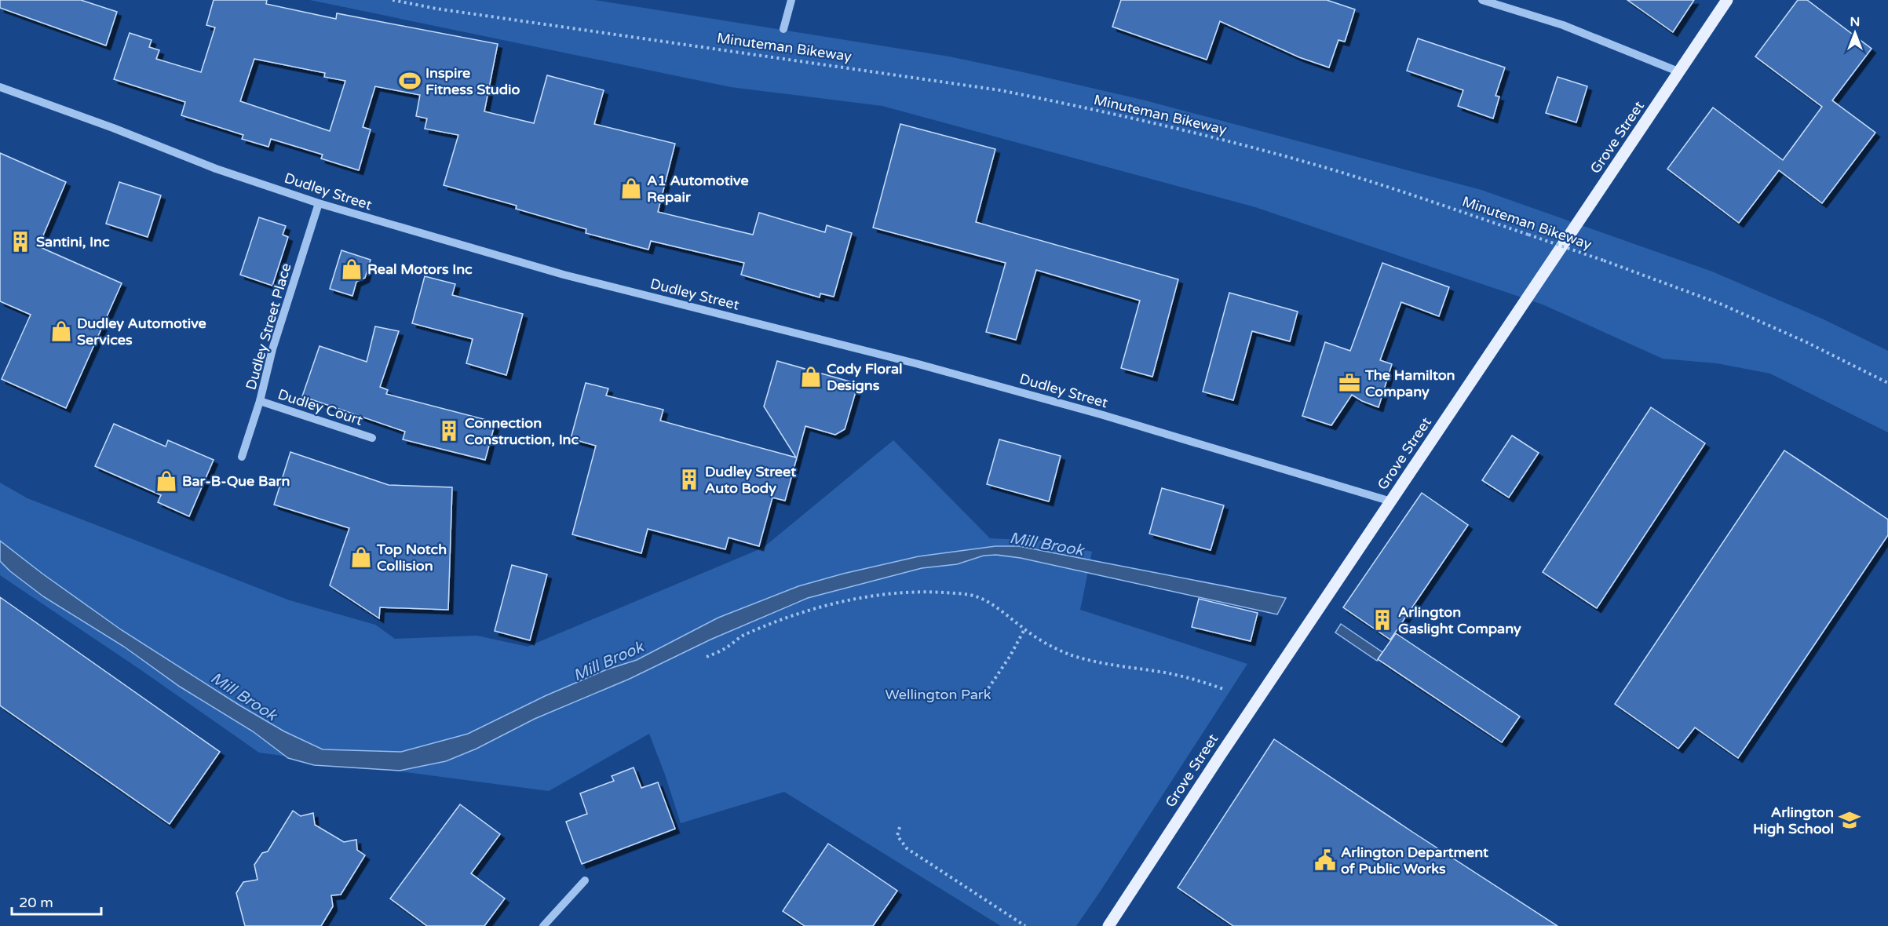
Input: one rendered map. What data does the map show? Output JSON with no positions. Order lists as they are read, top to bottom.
{
  "streets": {
    "main road": ["Grove Street"],
    "street": ["Dudley Street", "Dudley Street Place", "Dudley Court"],
    "path": ["Minuteman Bikeway"]
  },
  "crossings": [
    ["Grove Street", "Dudley Street"],
    ["Dudley Street", "Dudley Street Place"],
    ["Dudley Street Place", "Dudley Court"]
  ],
  "water": ["Mill Brook"],
  "parks": ["Wellington Park"],
  "places": {
    "sports": ["Inspire Fitness Studio"],
    "shop": [
      "A1 Automotive Repair",
      "Real Motors Inc",
      "Dudley Automotive Services",
      "Cody Floral Designs",
      "Bar-B-Que Barn",
      "Top Notch Collision"
    ],
    "building": [
      "Santini, Inc",
      "Connection Construction, Inc",
      "Dudley Street Auto Body",
      "Arlington Gaslight Company"
    ],
    "office": ["The Hamilton Company"],
    "school or university": ["Arlington High School"],
    "public building": ["Arlington Department of Public Works"]
  },
  "scale_bar": "20 m",
  "north": "top"
}
